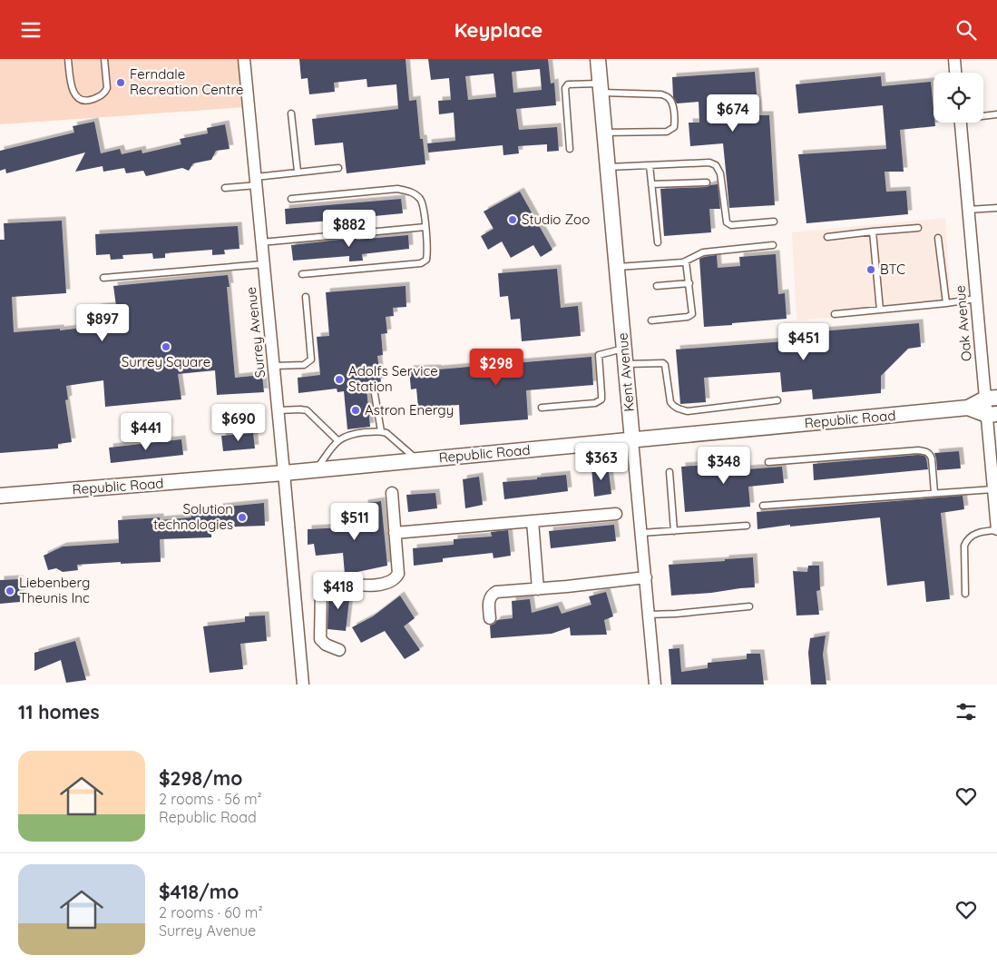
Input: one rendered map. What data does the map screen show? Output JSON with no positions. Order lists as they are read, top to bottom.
{
  "streets": {
    "main road": ["Kent Avenue", "Republic Road"],
    "street": ["Oak Avenue", "Surrey Avenue"]
  },
  "crossings": [
    ["Oak Avenue", "Republic Road"],
    ["Surrey Avenue", "Republic Road"],
    ["Kent Avenue", "Republic Road"]
  ],
  "places": [
    "Ferndale Recreation Centre",
    "Studio Zoo",
    "BTC",
    "Surrey Square",
    "Adolfs Service Station",
    "Astron Energy",
    "Solution technologies",
    "Liebenberg Theunis Inc"
  ],
  "page": {
    "header": "Keyplace",
    "price": [
      "$674",
      "$882",
      "$897",
      "$451",
      "$298",
      "$690",
      "$441",
      "$363",
      "$348",
      "$511",
      "$418"
    ],
    "heading": "11 homes",
    "list": [
      {
        "name": "$298/mo",
        "note": "2 rooms · 56 m² · Republic Road"
      },
      {
        "name": "$418/mo",
        "note": "2 rooms · 60 m² · Surrey Avenue"
      }
    ]
  }
}
